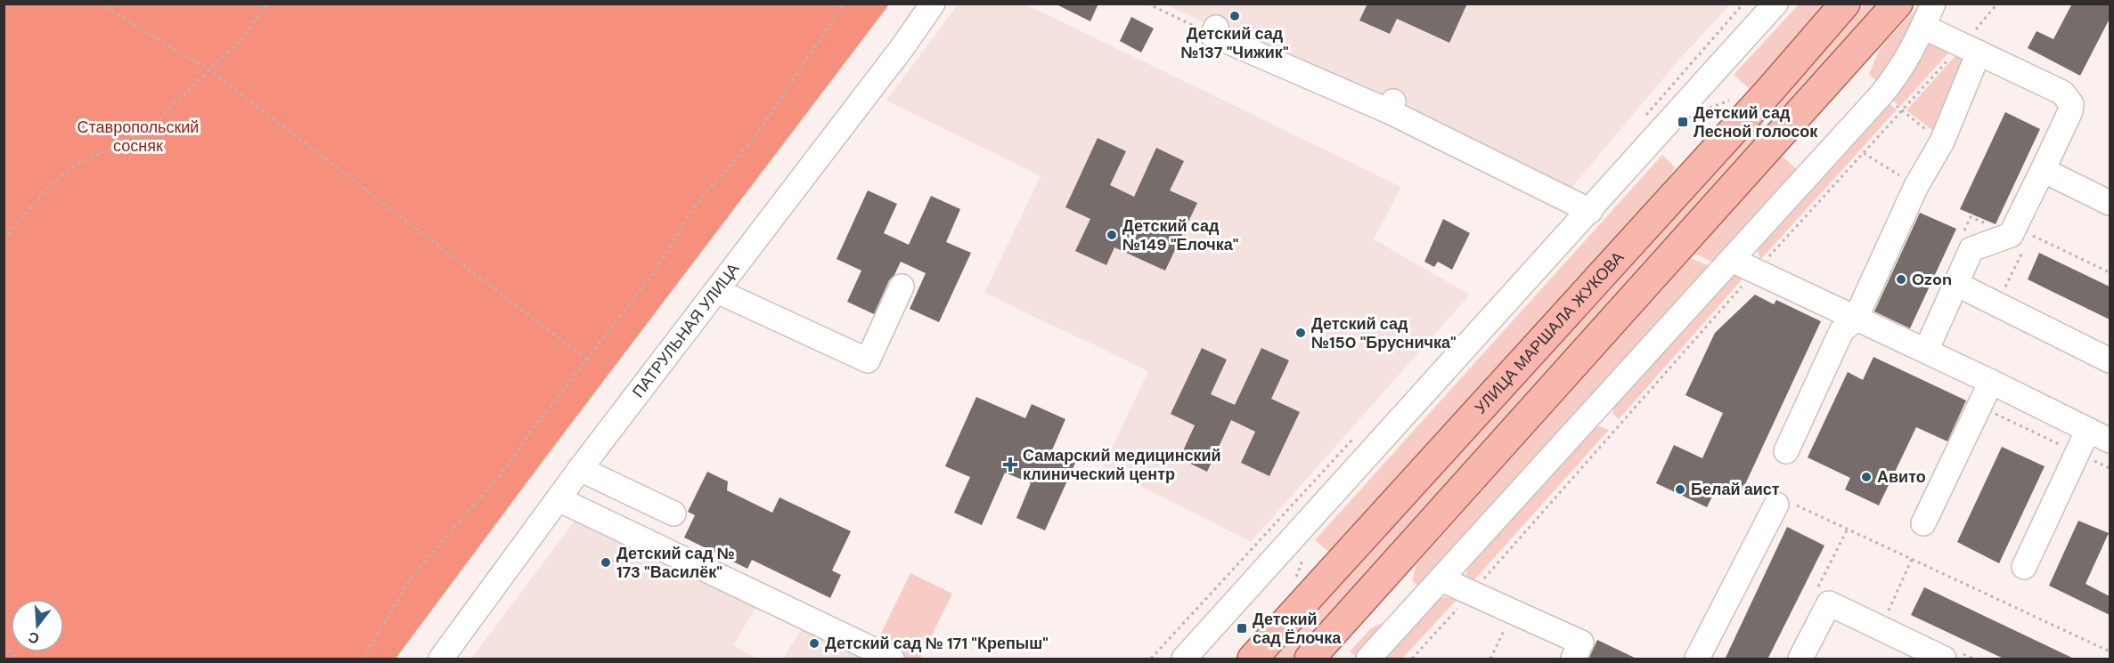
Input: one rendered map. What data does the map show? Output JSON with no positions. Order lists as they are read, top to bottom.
{
  "streets": {
    "main road": ["УЛИЦА МАРШАЛА ЖУКОВА"],
    "street": ["ПАТРУЛЬНАЯ УЛИЦА"]
  },
  "parks": ["Ставропольский сосняк"],
  "places": {
    "other": [
      "Детский сад №137 \"Чижик\"",
      "Детский сад №149 \"Елочка\"",
      "Ozon",
      "Детский сад №150 \"Брусничка\"",
      "Авито",
      "Белай аист",
      "Детский сад № 173 \"Василёк\"",
      "Детский сад № 171 \"Крепыш\""
    ],
    "transit": ["Детский сад Лесной голосок", "Детский сад Ёлочка"],
    "health": ["Самарский медицинский клинический центр"]
  },
  "north": "bottom"
}
